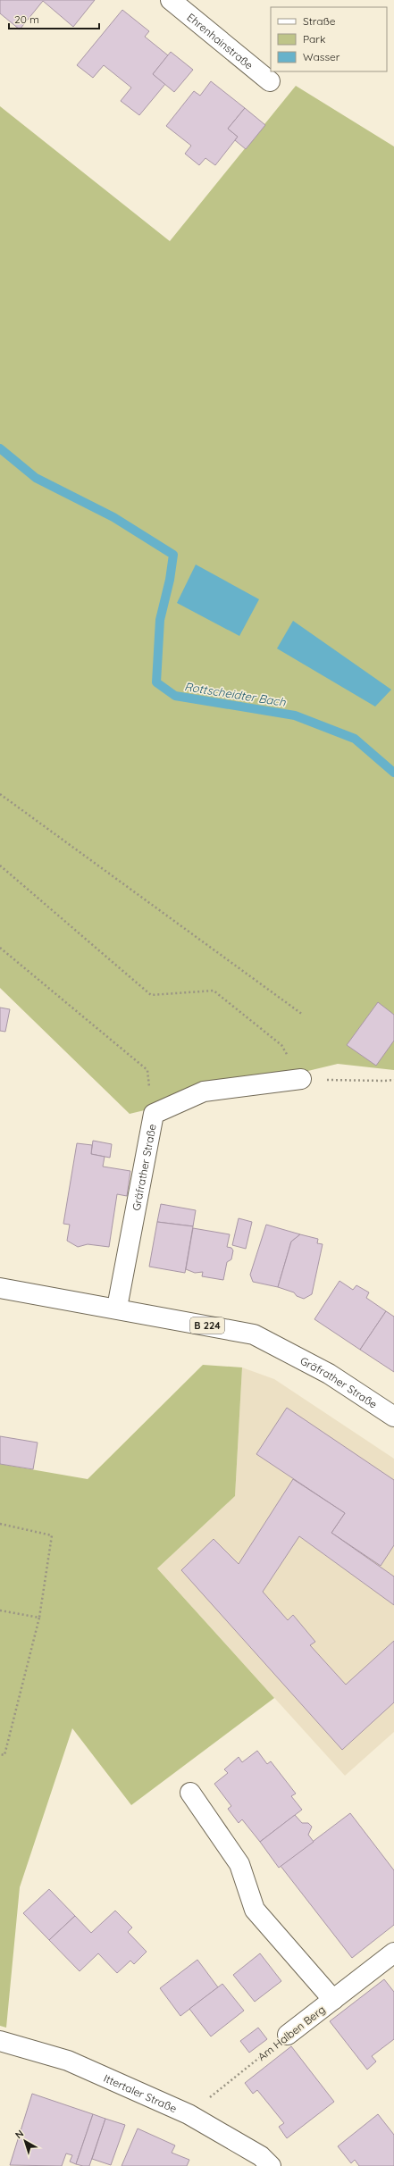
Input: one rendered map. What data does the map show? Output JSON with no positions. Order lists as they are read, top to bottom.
{
  "streets": {
    "street": [
      "Ehrenhainstraße",
      "Gräfrather Straße",
      "B 224",
      "Am Halben Berg",
      "Ittertaler Straße"
    ]
  },
  "crossings": [
    ["Am Halben Berg", "Ittertaler Straße"]
  ],
  "water": ["Rottscheidter Bach"],
  "legend": ["Straße", "Park", "Wasser"],
  "scale_bar": "20 m",
  "north": "top left"
}
